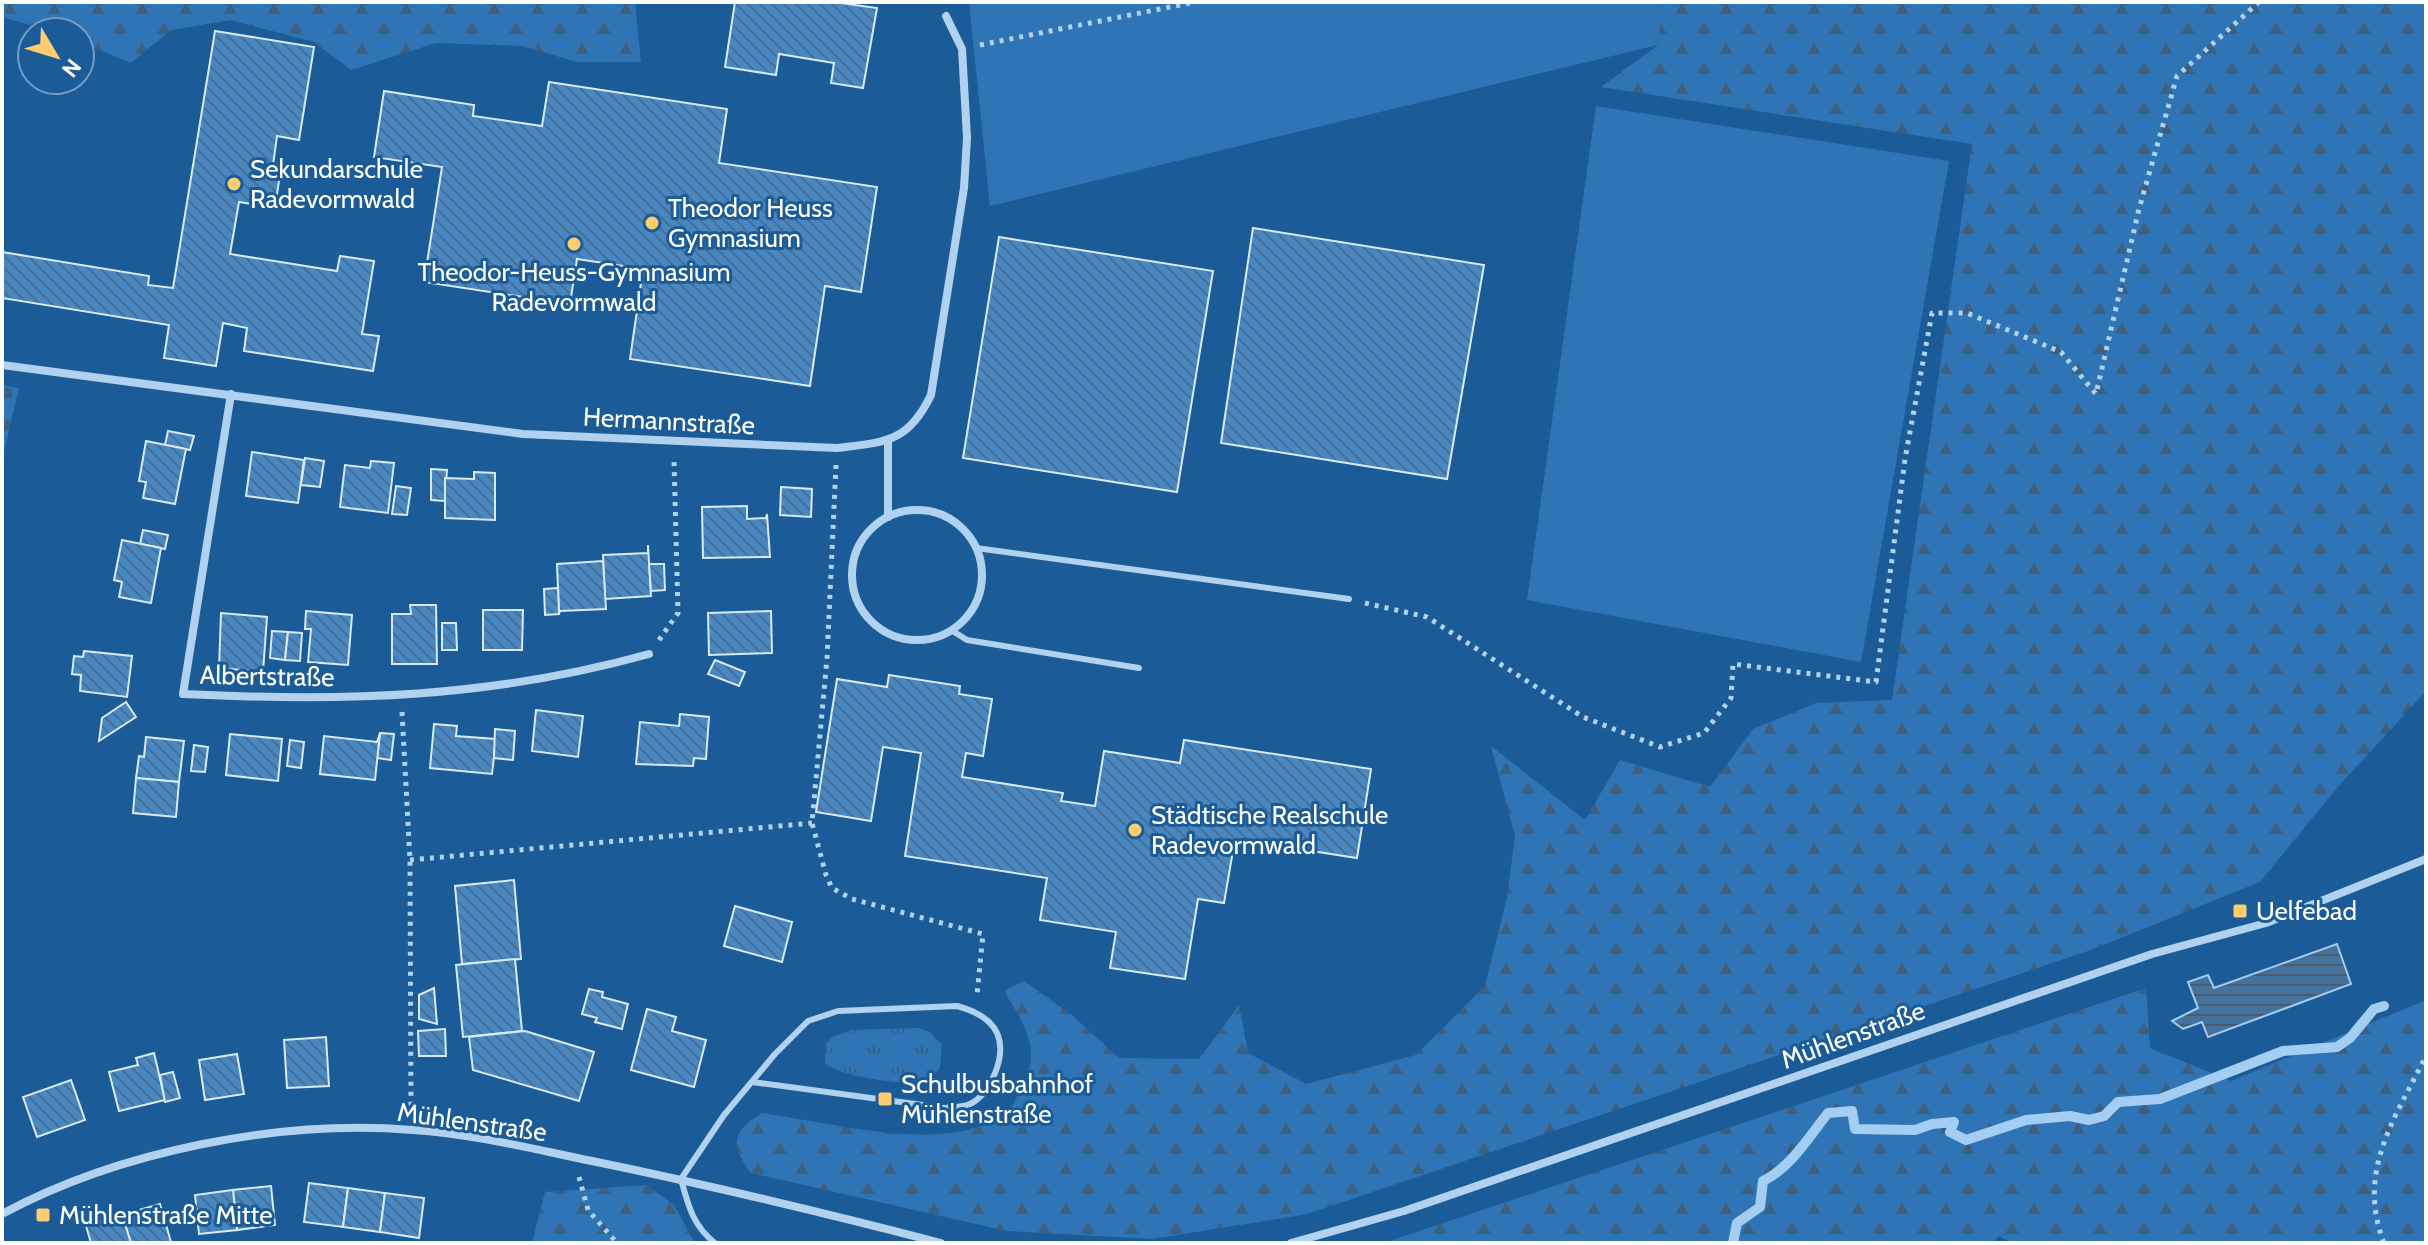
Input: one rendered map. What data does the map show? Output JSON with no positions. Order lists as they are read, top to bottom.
{
  "streets": {
    "street": ["Hermannstraße", "Albertstraße", "Mühlenstraße"]
  },
  "crossings": [
    ["Hermannstraße", "Albertstraße"]
  ],
  "places": {
    "other": [
      "Sekundarschule Radevormwald",
      "Theodor Heuss Gymnasium",
      "Theodor-Heuss-Gymnasium Radevormwald",
      "Städtische Realschule Radevormwald"
    ],
    "transit": ["Uelfebad", "Schulbusbahnhof Mühlenstraße", "Mühlenstraße Mitte"]
  },
  "north": "bottom right"
}
